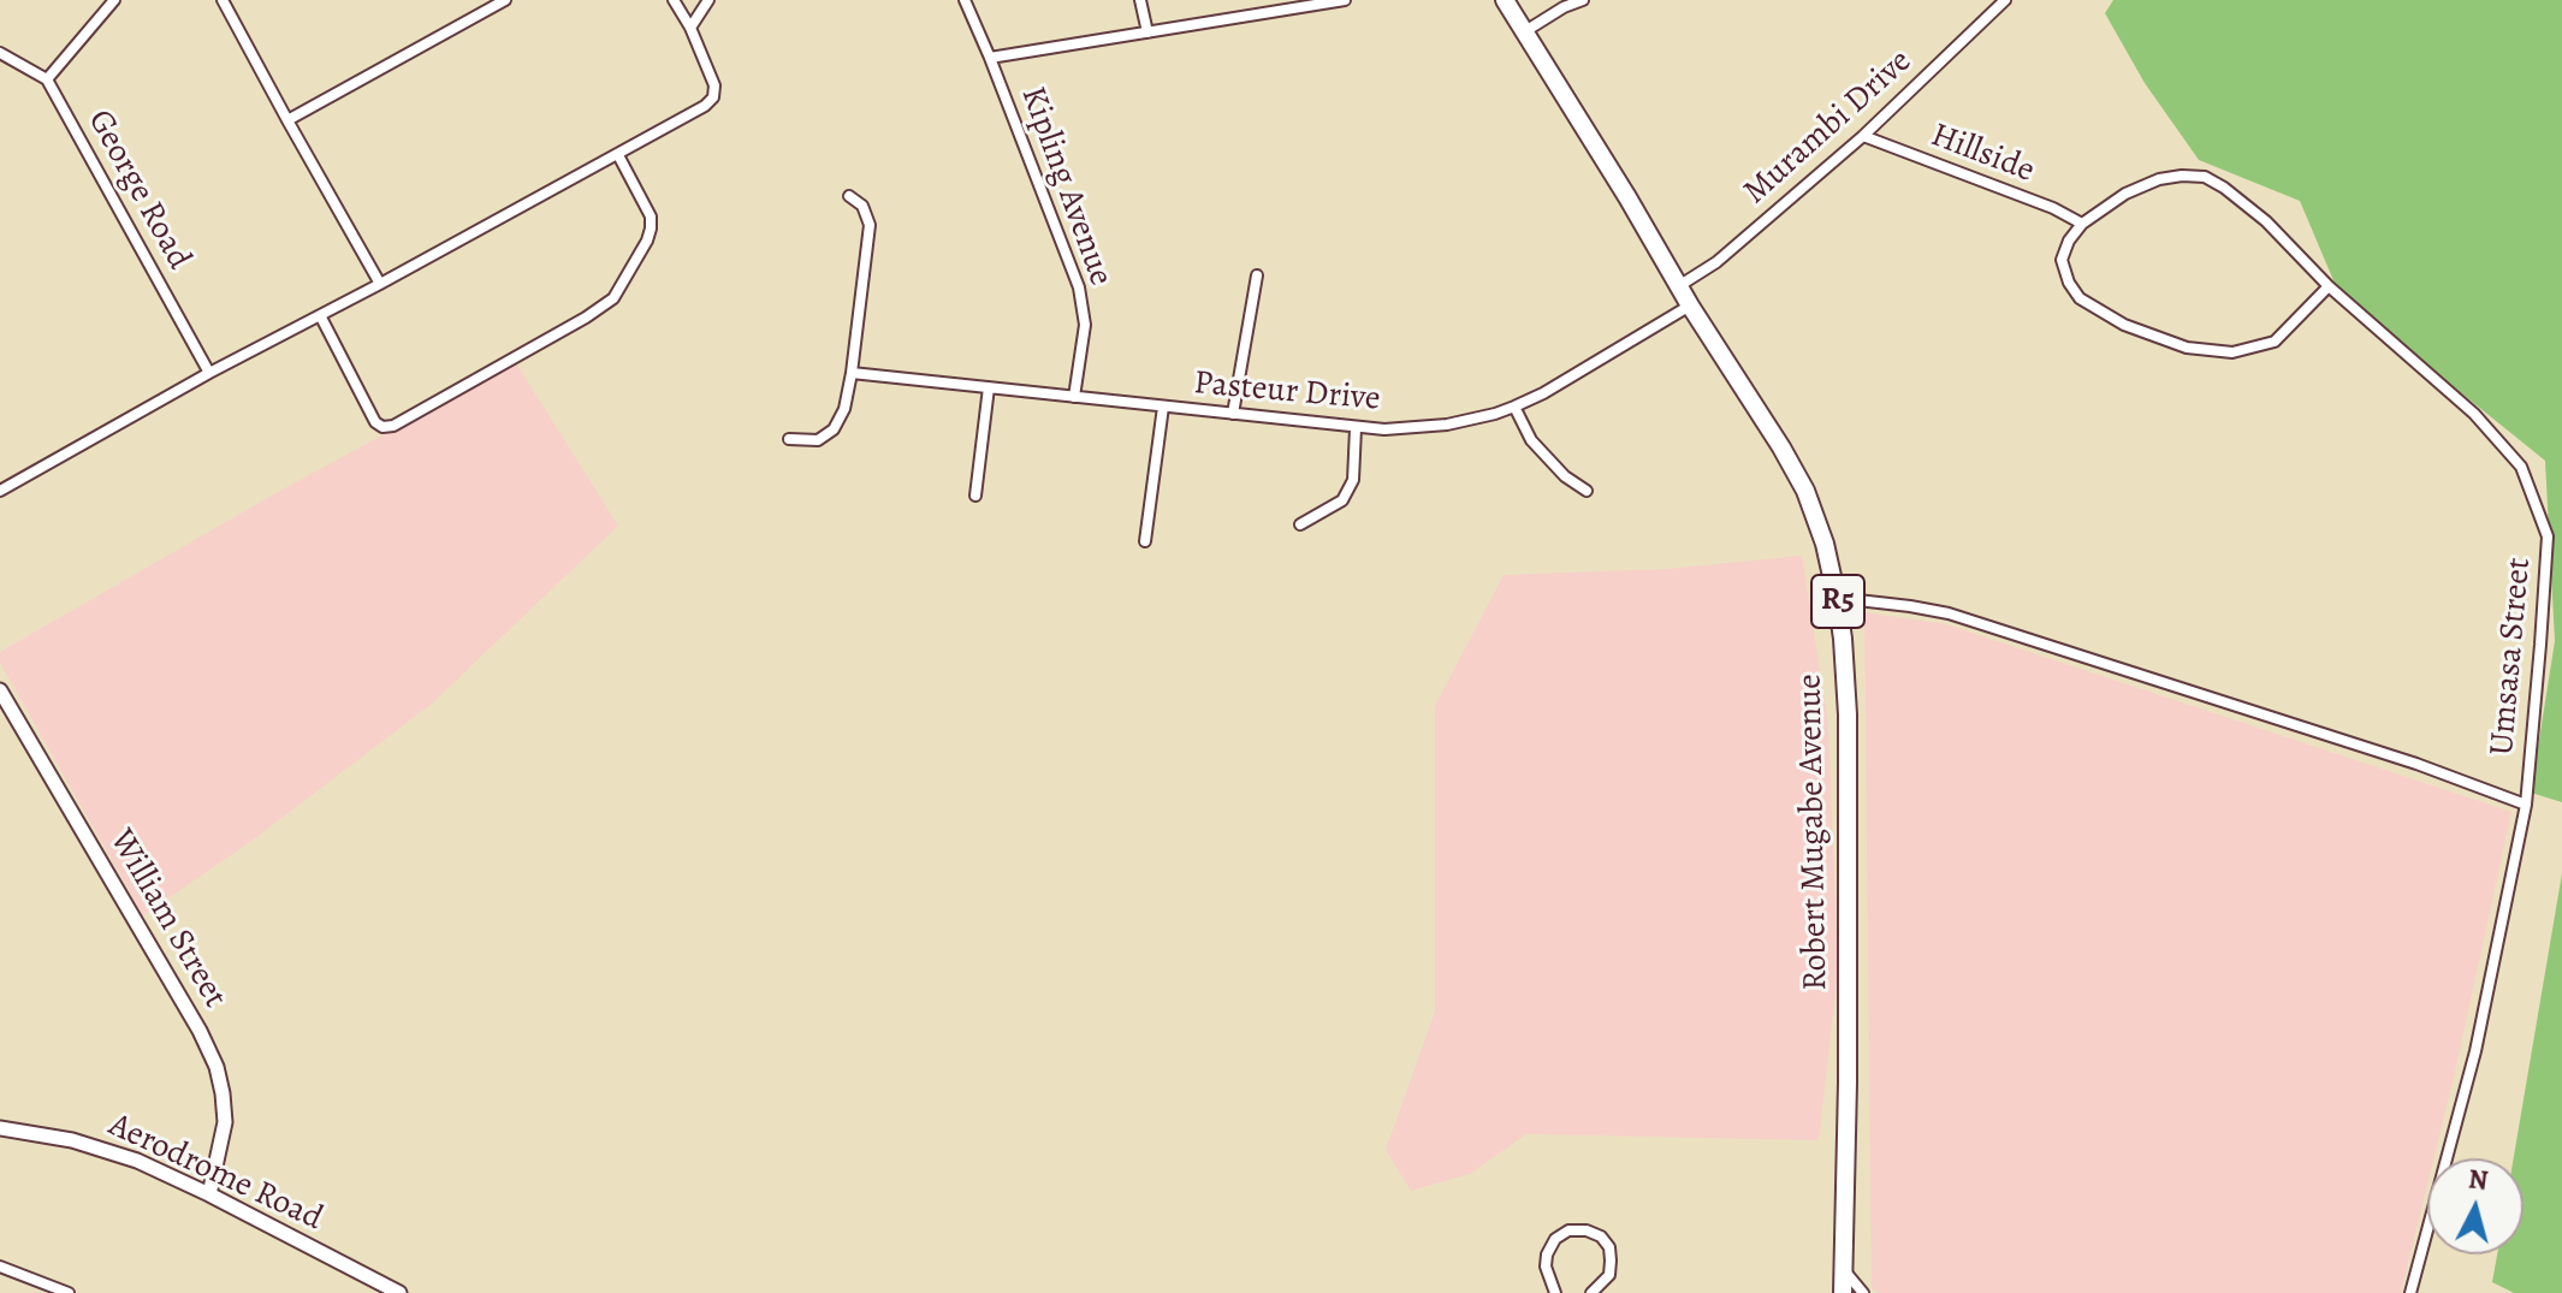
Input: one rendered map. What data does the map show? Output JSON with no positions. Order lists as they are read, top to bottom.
{
  "streets": {
    "highway": ["R5", "Robert Mugabe Avenue"],
    "street": [
      "Murambi Drive",
      "Hillside",
      "Kipling Avenue",
      "George Road",
      "Pasteur Drive",
      "Umsasa Street",
      "William Street",
      "Aerodrome Road"
    ]
  },
  "crossings": [
    ["Murambi Drive", "Hillside"],
    ["Murambi Drive", "Robert Mugabe Avenue"],
    ["Hillside", "Umsasa Street"],
    ["Kipling Avenue", "Pasteur Drive"],
    ["Pasteur Drive", "Robert Mugabe Avenue"],
    ["William Street", "Aerodrome Road"]
  ],
  "north": "top"
}
